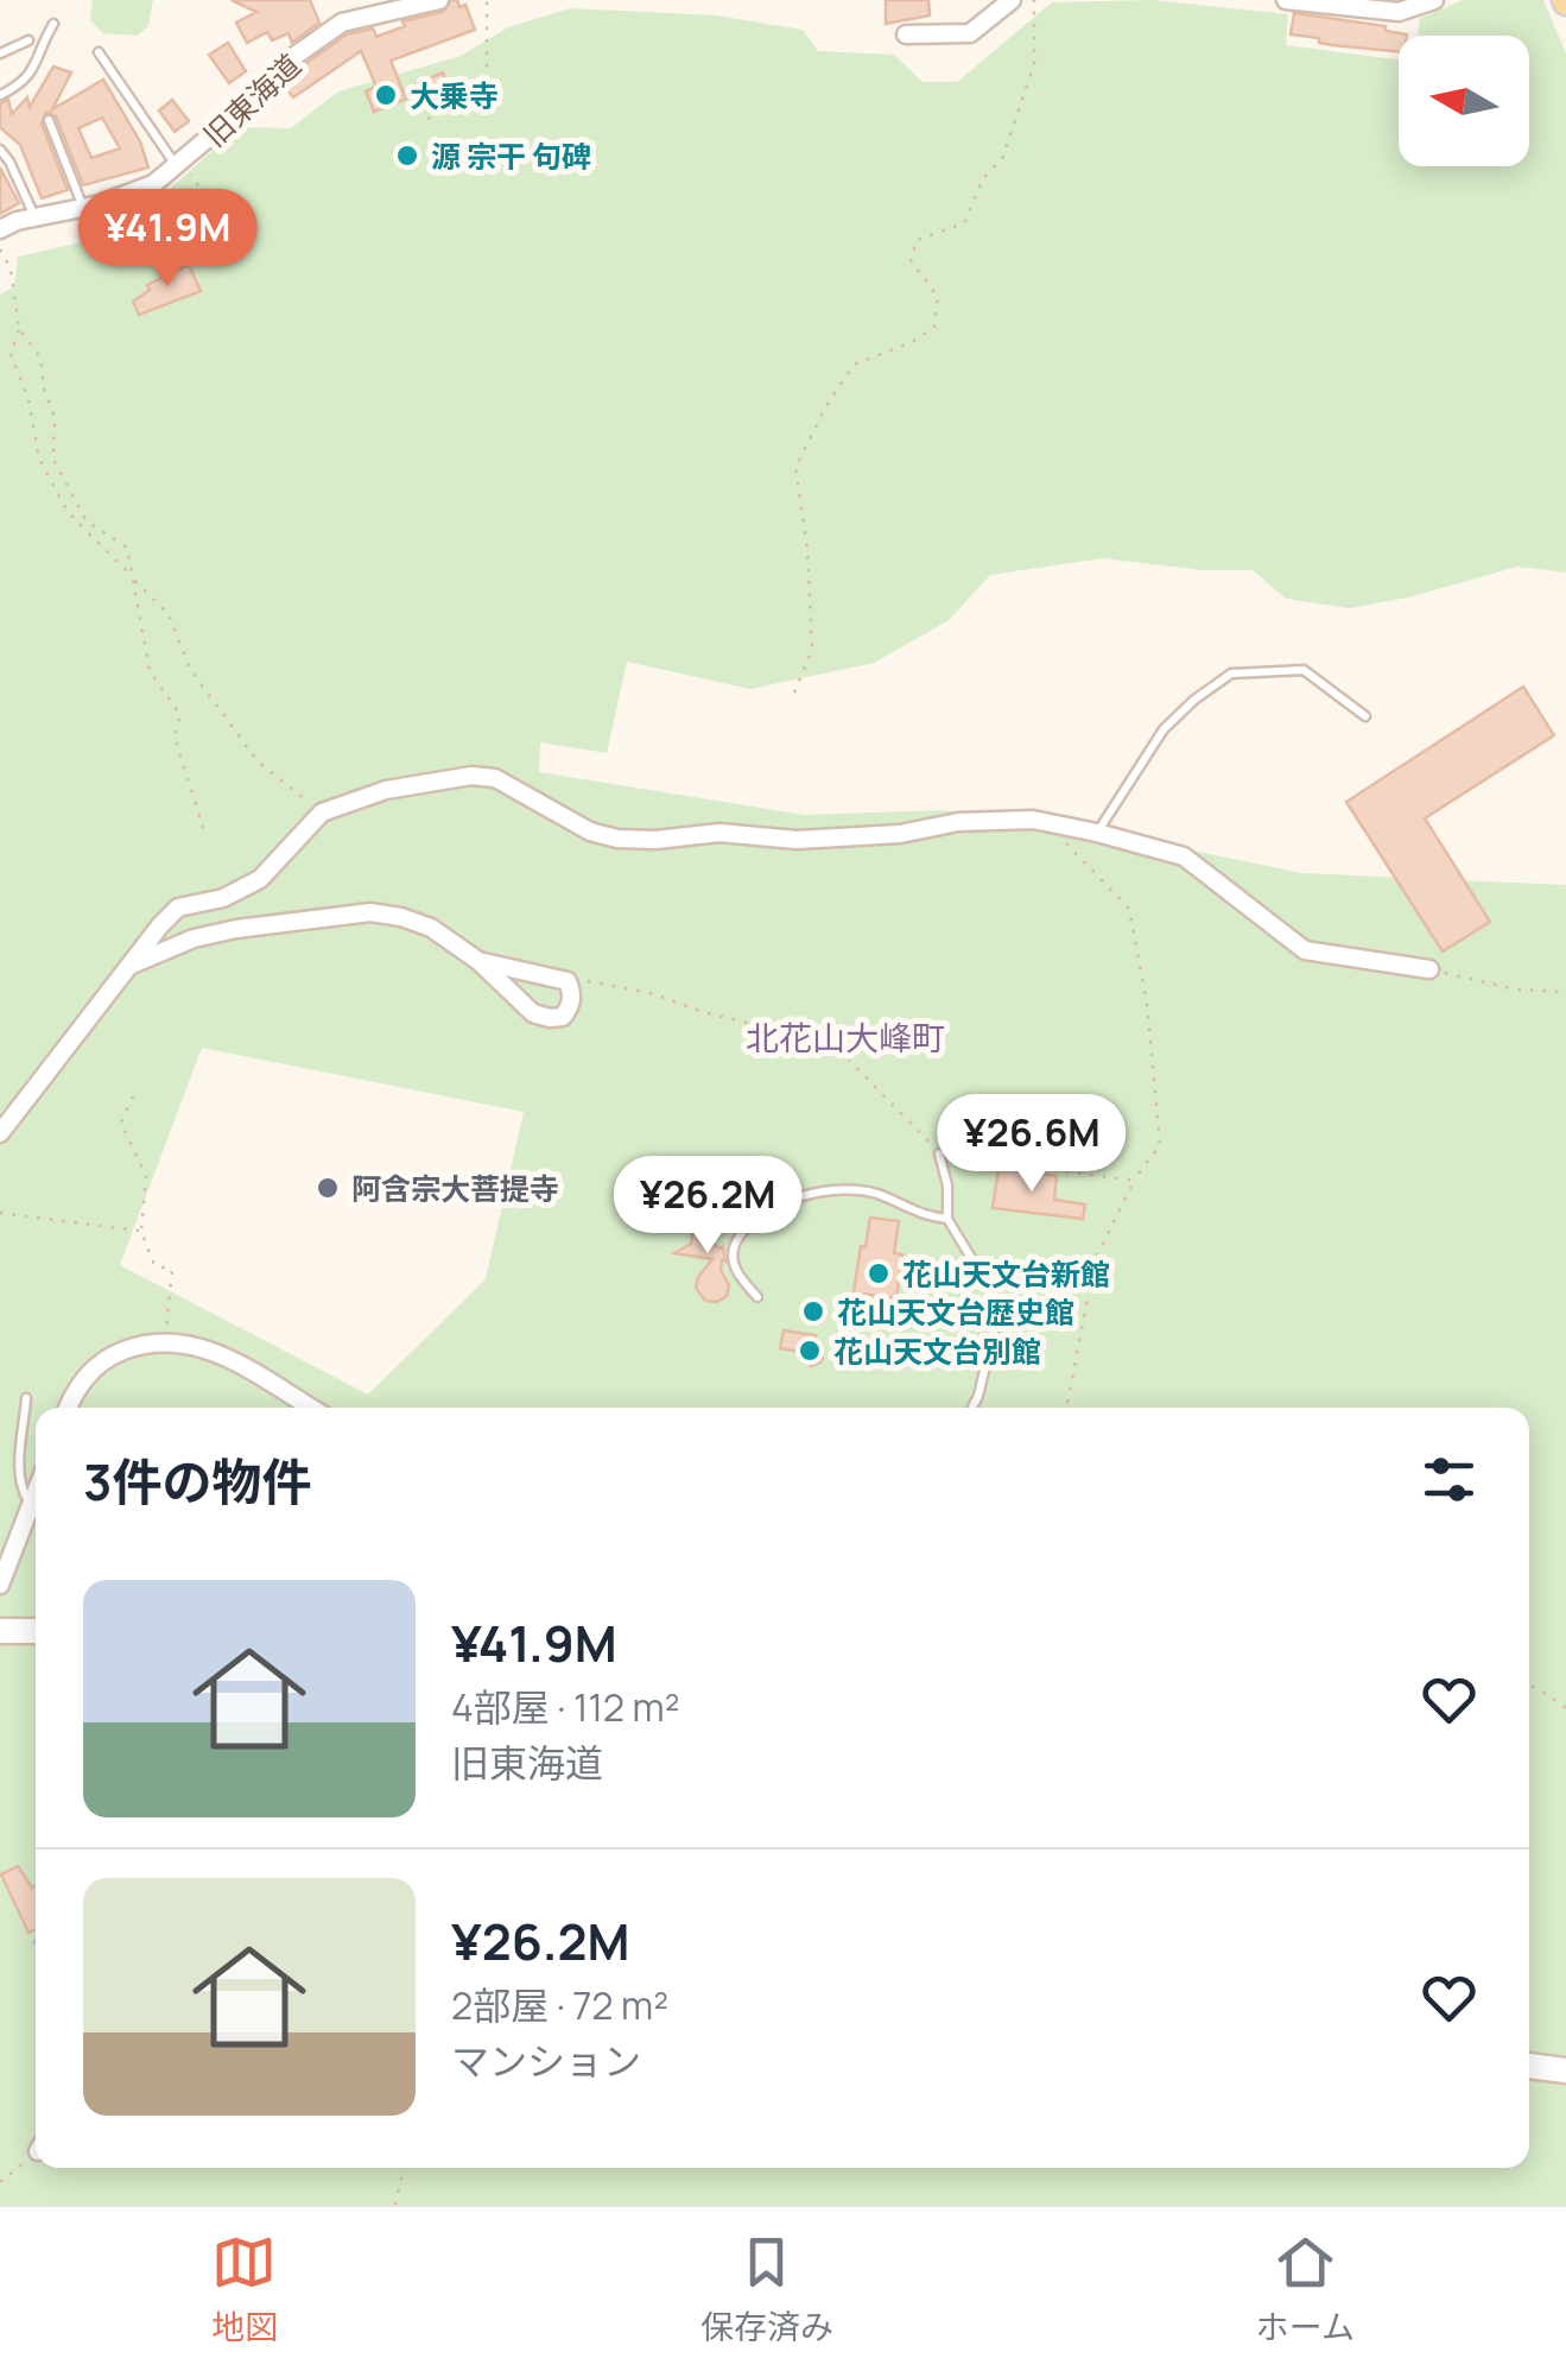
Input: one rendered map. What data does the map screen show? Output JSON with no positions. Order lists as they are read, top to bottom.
{
  "streets": {
    "street": ["旧東海道"]
  },
  "districts": ["北花山大峰町"],
  "places": [
    "大乗寺",
    "源 宗干 句碑",
    "阿含宗大菩提寺",
    "花山天文台新館",
    "花山天文台歴史館",
    "花山天文台別館"
  ],
  "north": "left",
  "page": {
    "price": ["¥41.9M", "¥26.6M", "¥26.2M"],
    "heading": "3件の物件",
    "list": [
      {
        "name": "¥41.9M",
        "note": "4部屋 · 112 m² · 旧東海道"
      },
      {
        "name": "¥26.2M",
        "note": "2部屋 · 72 m² · マンション"
      }
    ],
    "tabs": ["地図", "保存済み", "ホーム"]
  }
}
